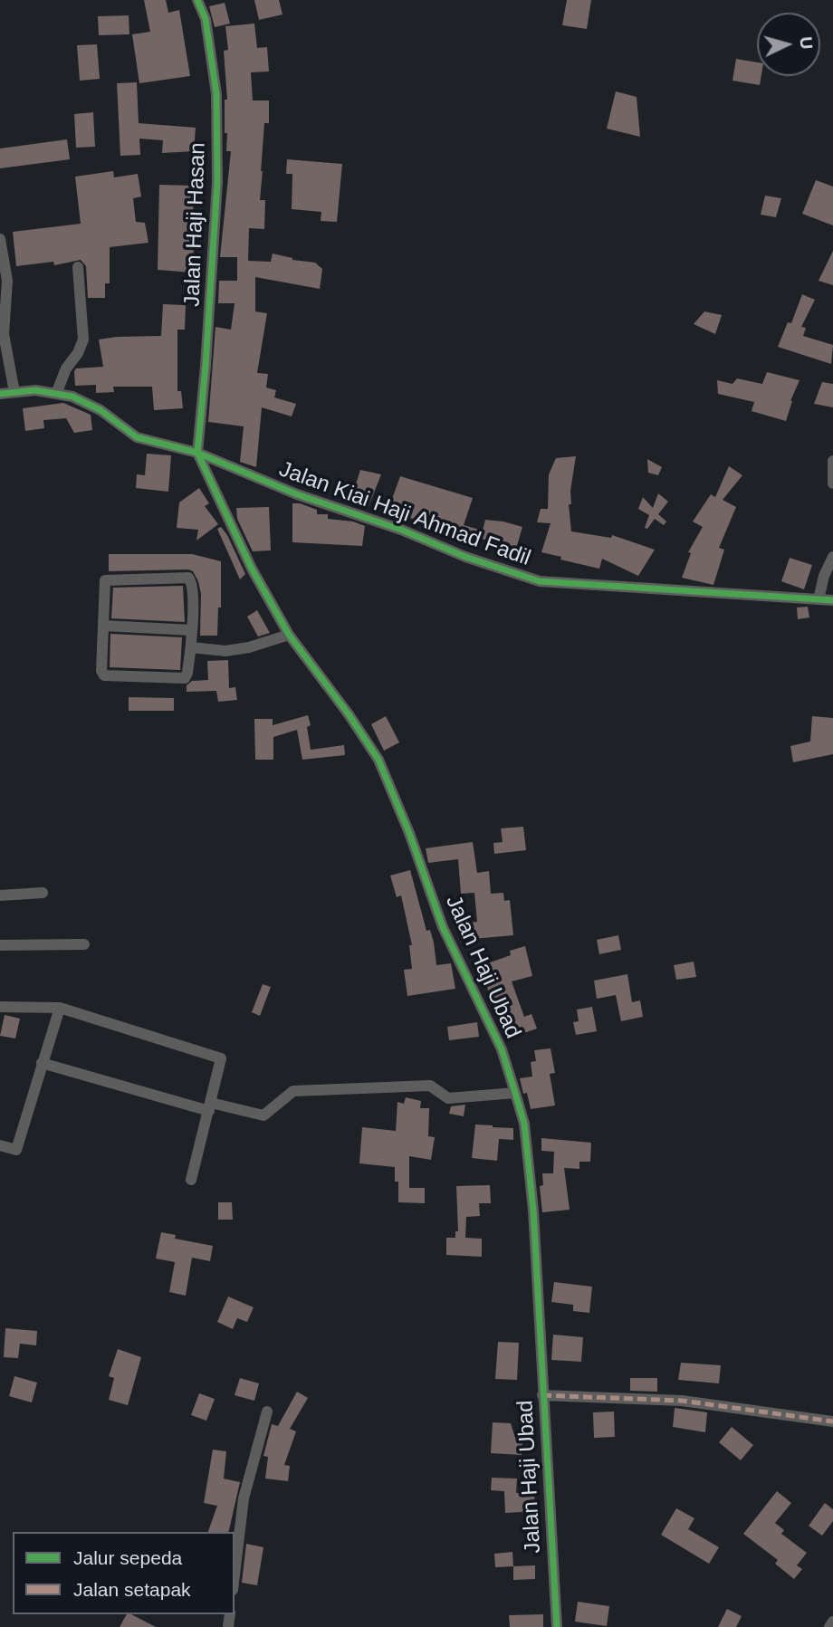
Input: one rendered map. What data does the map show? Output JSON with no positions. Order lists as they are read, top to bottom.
{
  "streets": {
    "street": ["Jalan Haji Hasan", "Jalan Kiai Haji Ahmad Fadil", "Jalan Haji Ubad"]
  },
  "crossings": [
    ["Jalan Haji Hasan", "Jalan Kiai Haji Ahmad Fadil"],
    ["Jalan Haji Hasan", "Jalan Haji Ubad"],
    ["Jalan Kiai Haji Ahmad Fadil", "Jalan Haji Ubad"]
  ],
  "legend": ["Jalur sepeda", "Jalan setapak"],
  "north": "right"
}
